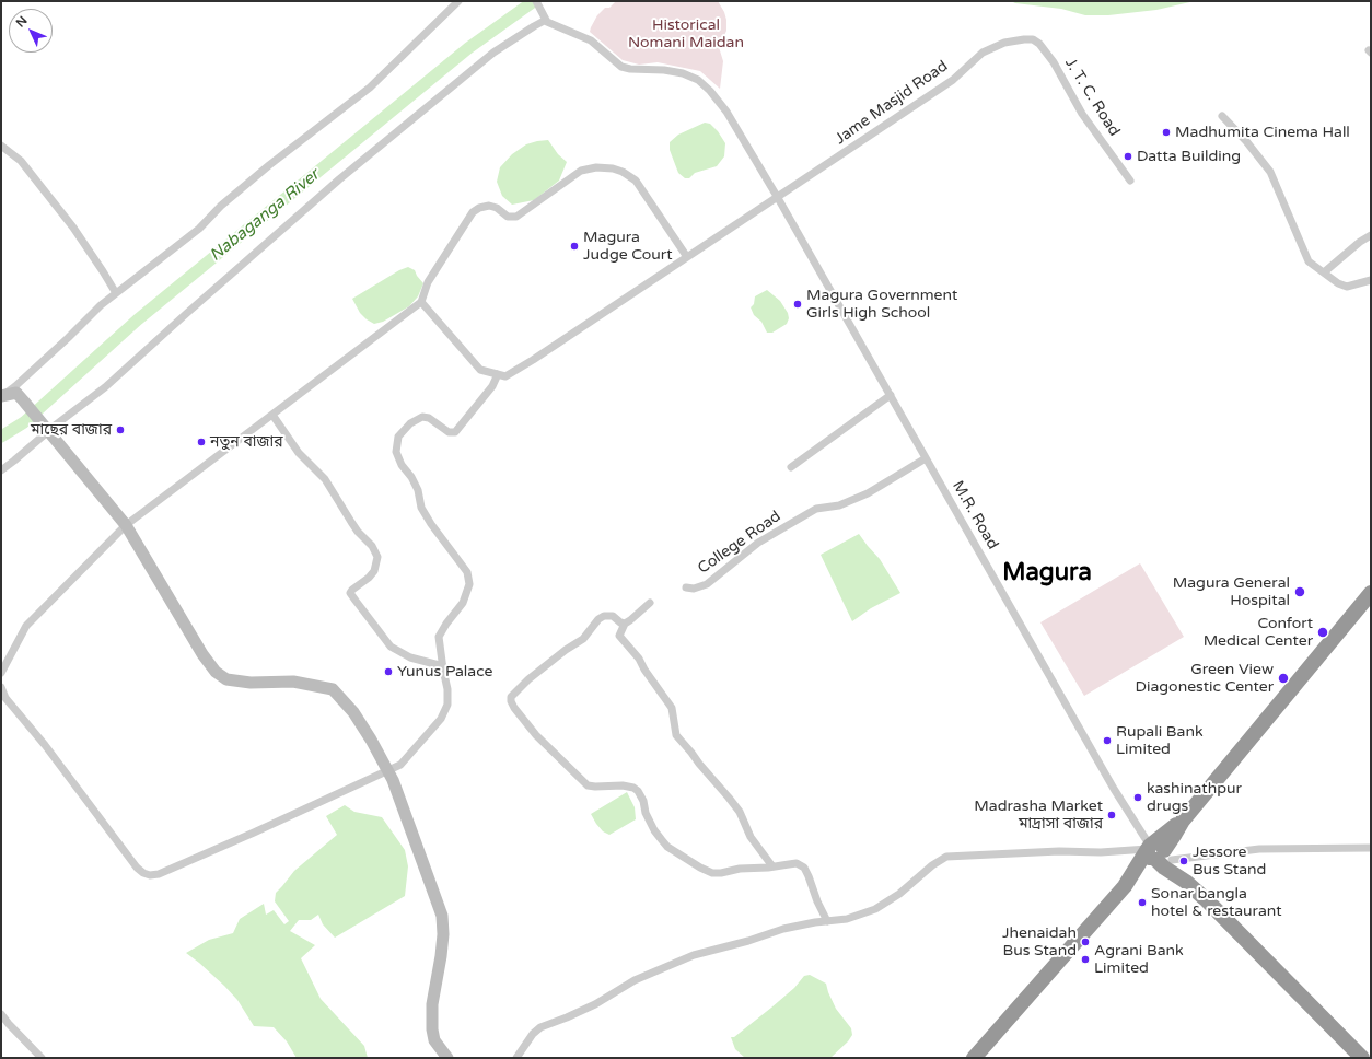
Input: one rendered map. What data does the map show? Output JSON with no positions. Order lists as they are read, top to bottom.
{
  "streets": {
    "street": [
      "J. T. C. Road",
      "Jame Masjid Road",
      "M.R. Road",
      "College Road"
    ]
  },
  "crossings": [
    ["J. T. C. Road", "Jame Masjid Road"],
    ["Jame Masjid Road", "M.R. Road"],
    ["M.R. Road", "College Road"]
  ],
  "districts": ["Magura"],
  "water": ["Nabaganga River"],
  "parks": ["Historical Nomani Maidan"],
  "places": [
    "Madhumita Cinema Hall",
    "Datta Building",
    "Magura Judge Court",
    "Magura Government Girls High School",
    "মাছের বাজার",
    "নতুন বাজার",
    "Magura General Hospital",
    "Confort Medical Center",
    "Yunus Palace",
    "Green View Diagonestic Center",
    "Rupali Bank Limited",
    "kashinathpur drugs",
    "Madrasha Market মাদ্রাসা বাজার",
    "Jessore Bus Stand",
    "Sonar bangla hotel & restaurant",
    "Jhenaidah Bus Stand",
    "Agrani Bank Limited"
  ],
  "north": "top left"
}
